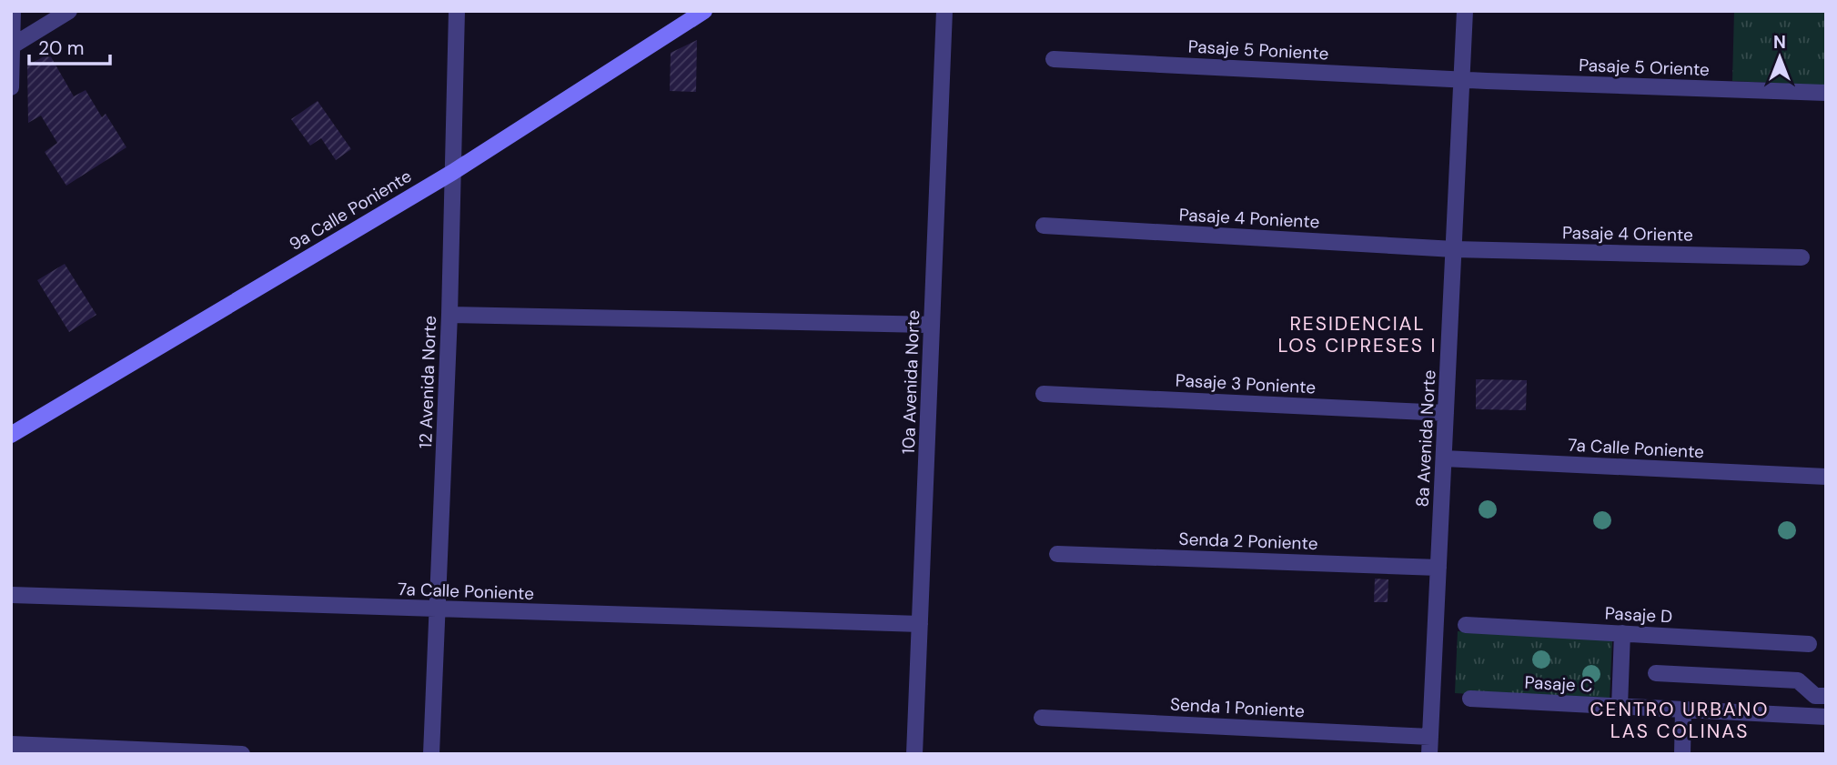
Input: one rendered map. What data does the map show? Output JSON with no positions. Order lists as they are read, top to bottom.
{
  "streets": {
    "main road": ["9a Calle Poniente"],
    "street": [
      "Pasaje 5 Poniente",
      "Pasaje 5 Oriente",
      "Pasaje 4 Poniente",
      "Pasaje 4 Oriente",
      "12 Avenida Norte",
      "10a Avenida Norte",
      "Pasaje 3 Poniente",
      "8a Avenida Norte",
      "7a Calle Poniente",
      "Senda 2 Poniente",
      "Pasaje D",
      "Pasaje C",
      "Senda 1 Poniente"
    ]
  },
  "crossings": [
    ["Pasaje 5 Poniente", "Pasaje 5 Oriente"],
    ["Pasaje 5 Poniente", "8a Avenida Norte"],
    ["Pasaje 5 Oriente", "8a Avenida Norte"],
    ["9a Calle Poniente", "12 Avenida Norte"],
    ["Pasaje 4 Poniente", "Pasaje 4 Oriente"],
    ["Pasaje 4 Poniente", "8a Avenida Norte"],
    ["Pasaje 4 Oriente", "8a Avenida Norte"],
    ["12 Avenida Norte", "7a Calle Poniente"],
    ["10a Avenida Norte", "7a Calle Poniente"],
    ["Pasaje 3 Poniente", "8a Avenida Norte"],
    ["8a Avenida Norte", "7a Calle Poniente"],
    ["8a Avenida Norte", "Senda 2 Poniente"],
    ["8a Avenida Norte", "Senda 1 Poniente"]
  ],
  "districts": ["RESIDENCIAL LOS CIPRESES I", "CENTRO URBANO LAS COLINAS"],
  "scale_bar": "20 m",
  "north": "top"
}
